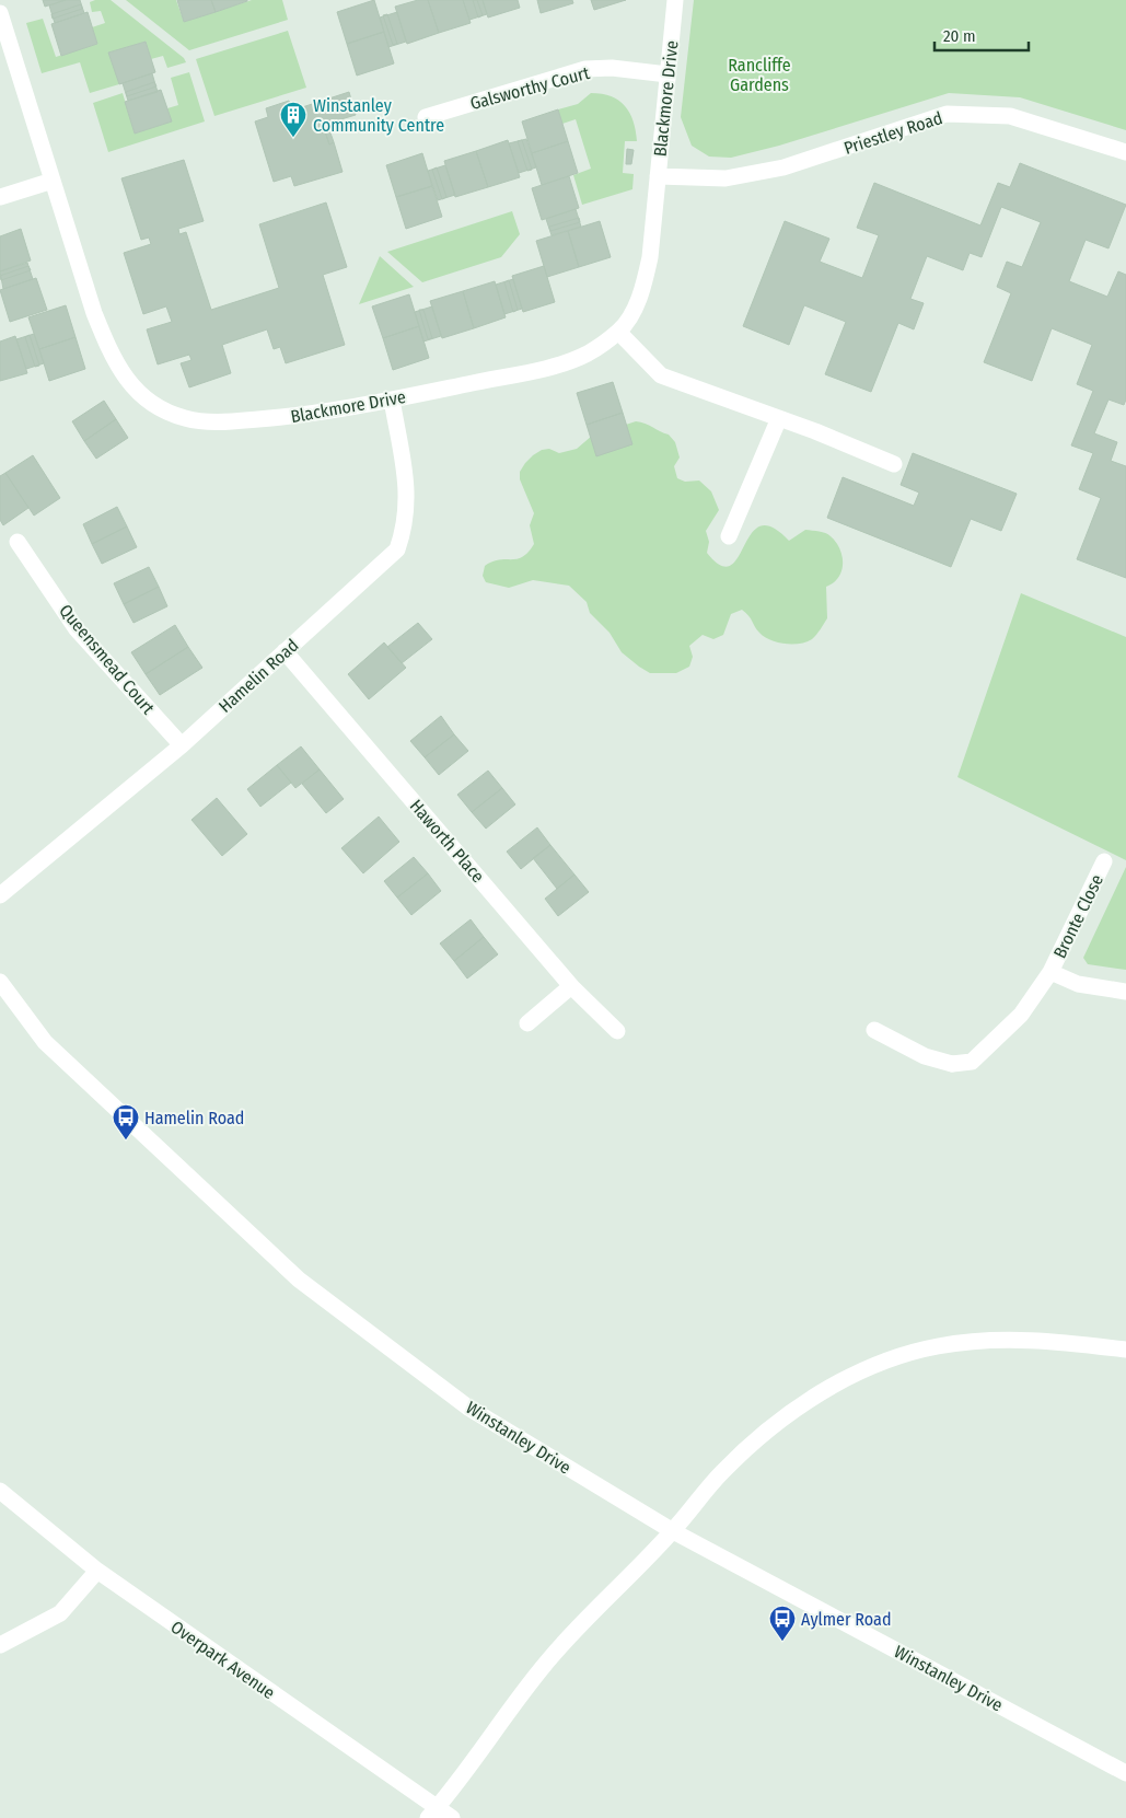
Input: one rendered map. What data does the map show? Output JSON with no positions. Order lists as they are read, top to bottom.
{
  "streets": {
    "street": [
      "Galsworthy Court",
      "Blackmore Drive",
      "Priestley Road",
      "Queensmead Court",
      "Hamelin Road",
      "Haworth Place",
      "Bronte Close",
      "Winstanley Drive",
      "Overpark Avenue"
    ]
  },
  "crossings": [
    ["Galsworthy Court", "Blackmore Drive"],
    ["Blackmore Drive", "Priestley Road"],
    ["Blackmore Drive", "Hamelin Road"],
    ["Queensmead Court", "Hamelin Road"],
    ["Hamelin Road", "Haworth Place"]
  ],
  "parks": ["Rancliffe Gardens"],
  "places": {
    "building": ["Winstanley Community Centre"],
    "bus stop": ["Hamelin Road", "Aylmer Road"]
  },
  "scale_bar": "20 m"
}
